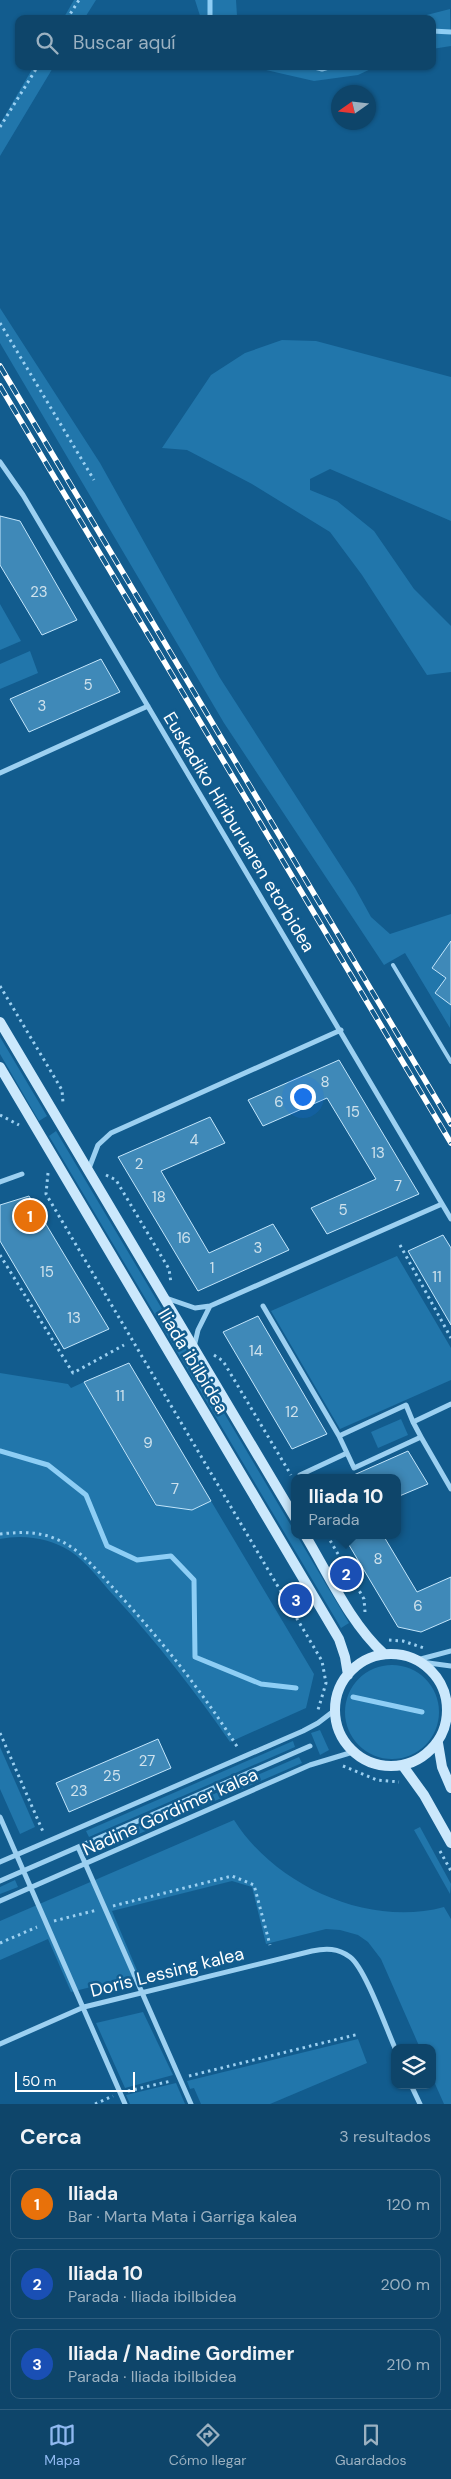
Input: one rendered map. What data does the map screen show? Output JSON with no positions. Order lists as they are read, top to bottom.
{
  "streets": {
    "street": [
      "Euskadiko Hiriburuaren etorbidea",
      "Iliada ibilbidea",
      "Nadine Gordimer kalea",
      "Doris Lessing kalea"
    ]
  },
  "crossings": [
    ["Iliada ibilbidea", "Nadine Gordimer kalea"]
  ],
  "house_numbers": [
    "23",
    "5",
    "3",
    "8",
    "6",
    "15",
    "4",
    "13",
    "2",
    "7",
    "18",
    "5",
    "16",
    "3",
    "1",
    "15",
    "11",
    "13",
    "14",
    "11",
    "12",
    "9",
    "7",
    "8",
    "6",
    "27",
    "25",
    "23"
  ],
  "scale_bar": "50 m",
  "north": "left",
  "page": {
    "search": "Buscar aquí",
    "pins": ["1", "2", "3"],
    "popup": ["Iliada 10", "Parada"],
    "scale": "50 m",
    "heading": ["Cerca", "3 resultados"],
    "list": [
      {
        "mark": "1",
        "name": "Iliada",
        "note": "Bar · Marta Mata i Garriga kalea",
        "value": "120 m"
      },
      {
        "mark": "2",
        "name": "Iliada 10",
        "note": "Parada · Iliada ibilbidea",
        "value": "200 m"
      },
      {
        "mark": "3",
        "name": "Iliada / Nadine Gordimer",
        "note": "Parada · Iliada ibilbidea",
        "value": "210 m"
      }
    ],
    "nav": ["Mapa", "Cómo llegar", "Guardados"]
  }
}
